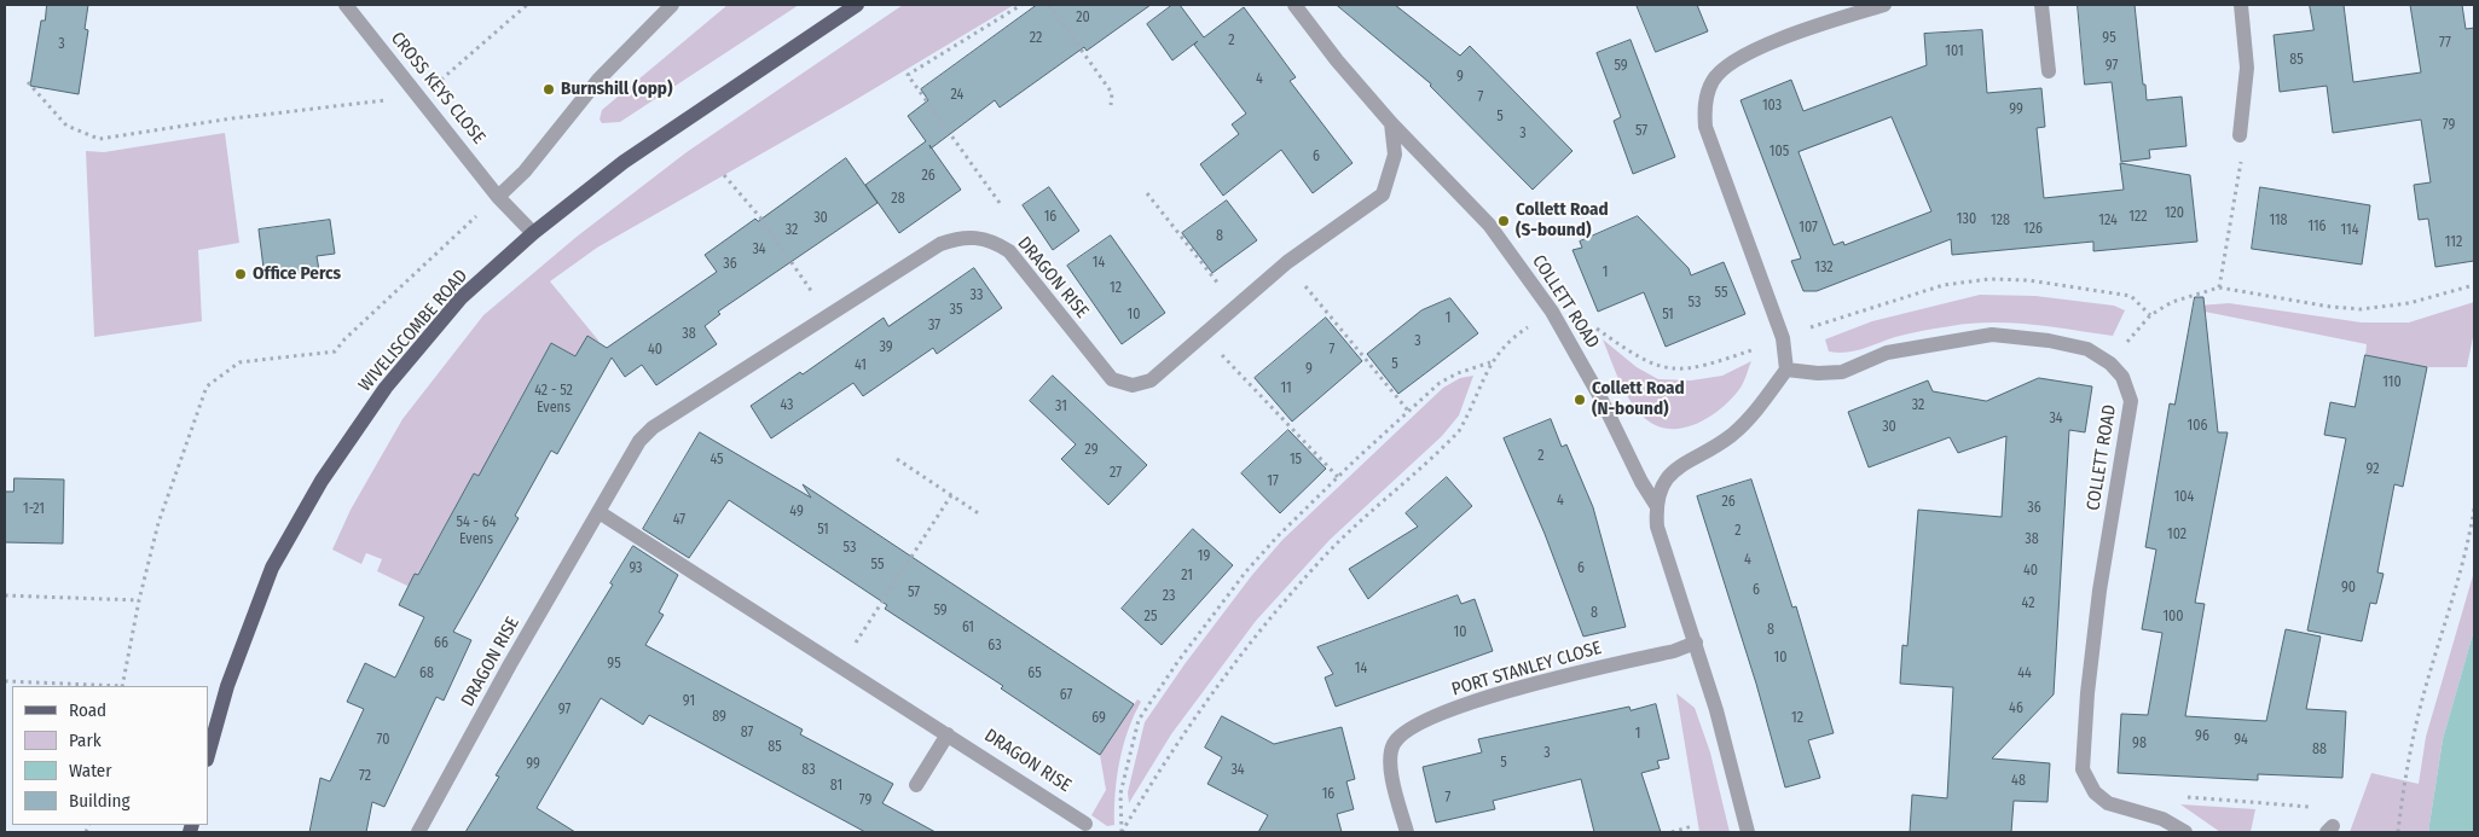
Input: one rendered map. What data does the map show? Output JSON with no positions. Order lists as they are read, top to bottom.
{
  "streets": {
    "main road": ["WIVELISCOMBE ROAD"],
    "street": [
      "CROSS KEYS CLOSE",
      "DRAGON RISE",
      "COLLETT ROAD",
      "PORT STANLEY CLOSE"
    ]
  },
  "crossings": [
    ["CROSS KEYS CLOSE", "WIVELISCOMBE ROAD"],
    ["DRAGON RISE", "COLLETT ROAD"],
    ["COLLETT ROAD", "PORT STANLEY CLOSE"]
  ],
  "places": [
    "Burnshill (opp)",
    "Collett Road (S-bound)",
    "Office Percs",
    "Collett Road (N-bound)"
  ],
  "house_numbers": [
    "20",
    "22",
    "95",
    "2",
    "77",
    "3",
    "101",
    "85",
    "59",
    "97",
    "9",
    "4",
    "24",
    "7",
    "103",
    "99",
    "5",
    "79",
    "57",
    "3",
    "105",
    "6",
    "26",
    "28",
    "120",
    "16",
    "122",
    "30",
    "130",
    "128",
    "124",
    "118",
    "116",
    "107",
    "126",
    "32",
    "114",
    "8",
    "112",
    "34",
    "14",
    "36",
    "132",
    "1",
    "12",
    "55",
    "33",
    "53",
    "35",
    "10",
    "51",
    "1",
    "37",
    "38",
    "3",
    "39",
    "40",
    "7",
    "5",
    "41",
    "9",
    "110",
    "11",
    "42 - 52 Evens",
    "43",
    "32",
    "31",
    "34",
    "106",
    "30",
    "29",
    "2",
    "45",
    "15",
    "92",
    "27",
    "17",
    "104",
    "4",
    "26",
    "36",
    "1-21",
    "49",
    "47",
    "54 - 64 Evens",
    "51",
    "2",
    "102",
    "38",
    "53",
    "19",
    "4",
    "55",
    "93",
    "6",
    "40",
    "21",
    "90",
    "6",
    "57",
    "23",
    "42",
    "59",
    "8",
    "25",
    "100",
    "61",
    "8",
    "10",
    "66",
    "63",
    "10",
    "95",
    "14",
    "68",
    "65",
    "44",
    "67",
    "91",
    "46",
    "97",
    "89",
    "69",
    "12",
    "87",
    "1",
    "96",
    "70",
    "94",
    "98",
    "85",
    "88",
    "3",
    "5",
    "99",
    "83",
    "34",
    "72",
    "48",
    "81",
    "16",
    "7",
    "79"
  ],
  "legend": [
    "Road",
    "Park",
    "Water",
    "Building"
  ]
}
